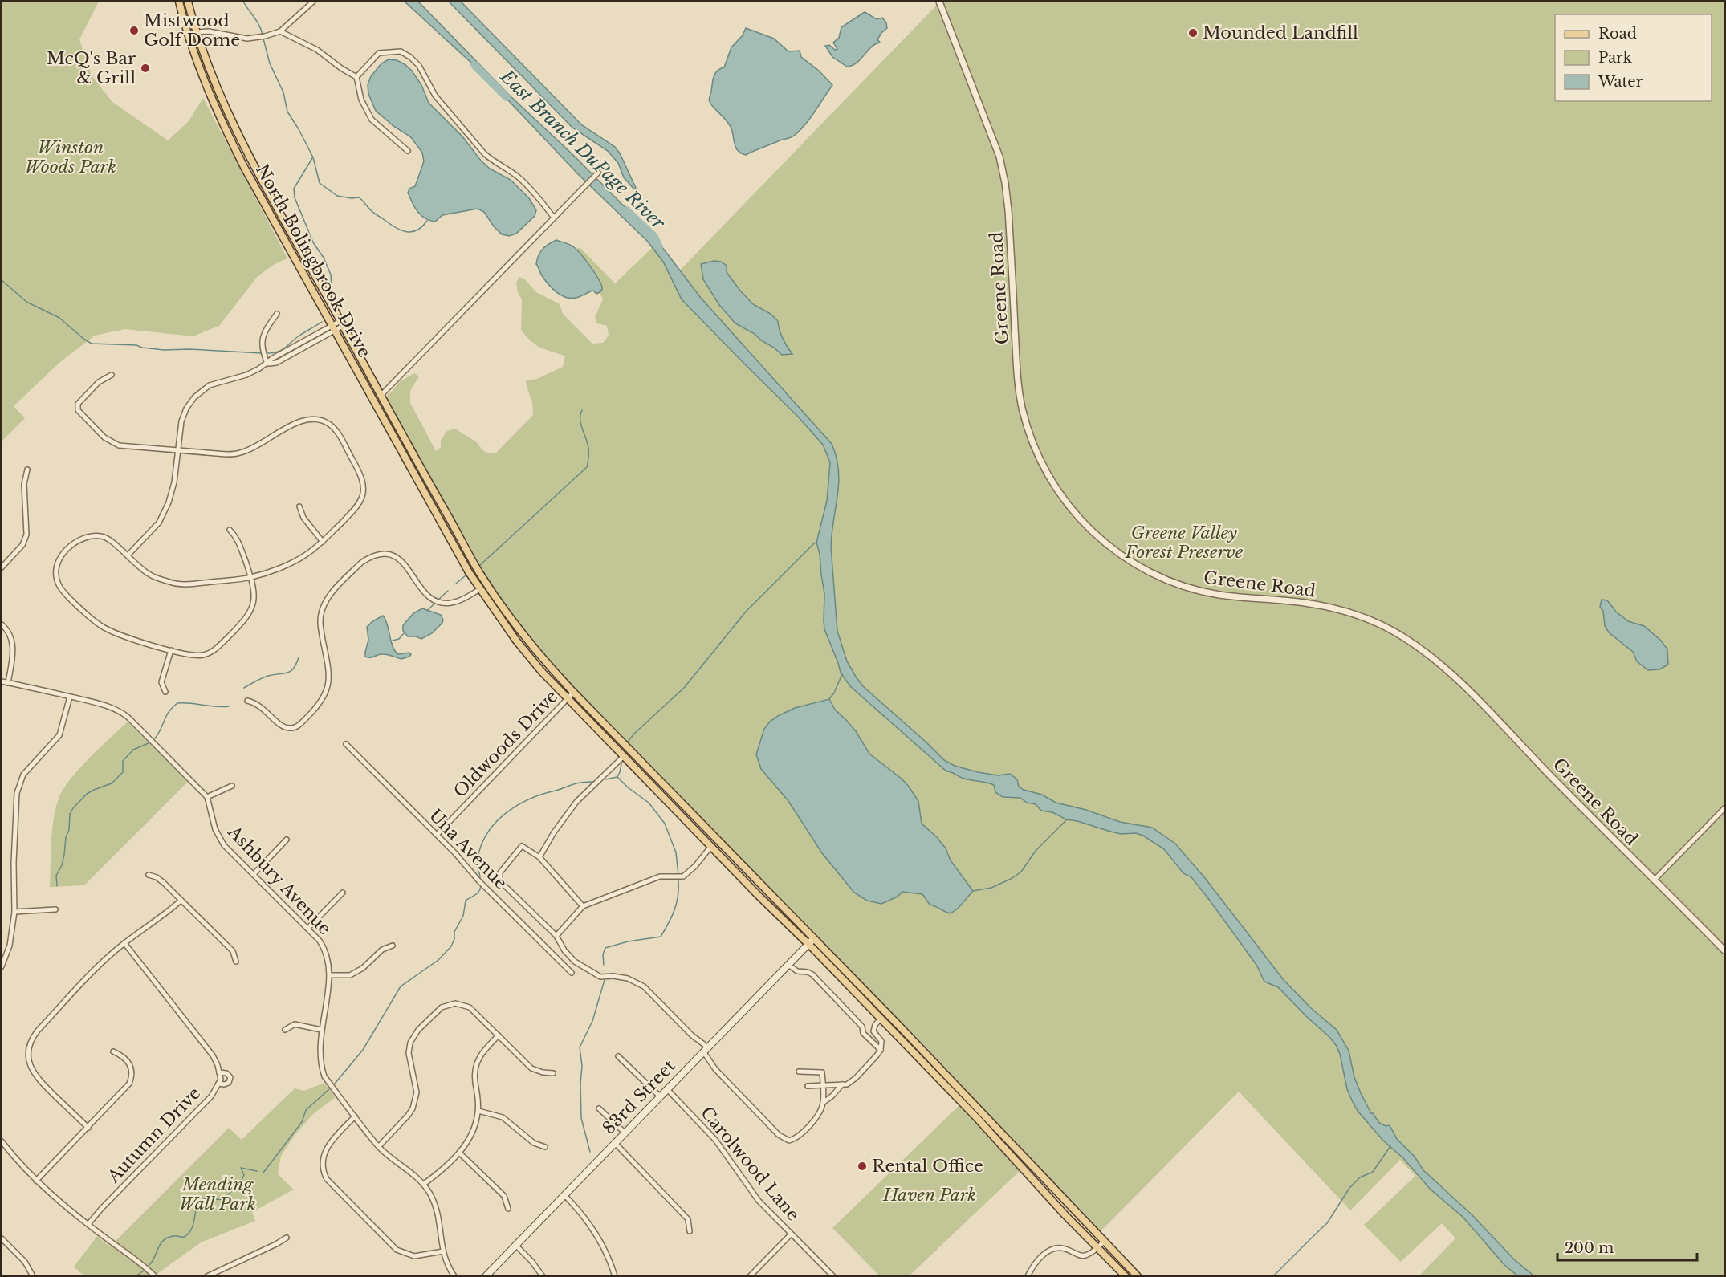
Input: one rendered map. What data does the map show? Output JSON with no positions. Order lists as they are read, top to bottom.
{
  "streets": {
    "main road": ["North Bolingbrook Drive", "83rd Street"],
    "street": [
      "Greene Road",
      "Oldwoods Drive",
      "Una Avenue",
      "Ashbury Avenue",
      "Autumn Drive",
      "Carolwood Lane"
    ]
  },
  "crossings": [
    ["North Bolingbrook Drive", "Oldwoods Drive"],
    ["North Bolingbrook Drive", "83rd Street"],
    ["Oldwoods Drive", "Una Avenue"],
    ["83rd Street", "Carolwood Lane"]
  ],
  "water": ["East Branch DuPage River"],
  "parks": [
    "Winston Woods Park",
    "Greene Valley Forest Preserve",
    "Mending Wall Park",
    "Haven Park"
  ],
  "places": [
    "Mistwood Golf Dome",
    "Mounded Landfill",
    "McQ's Bar & Grill",
    "Rental Office"
  ],
  "legend": ["Road", "Park", "Water"],
  "scale_bar": "200 m"
}
